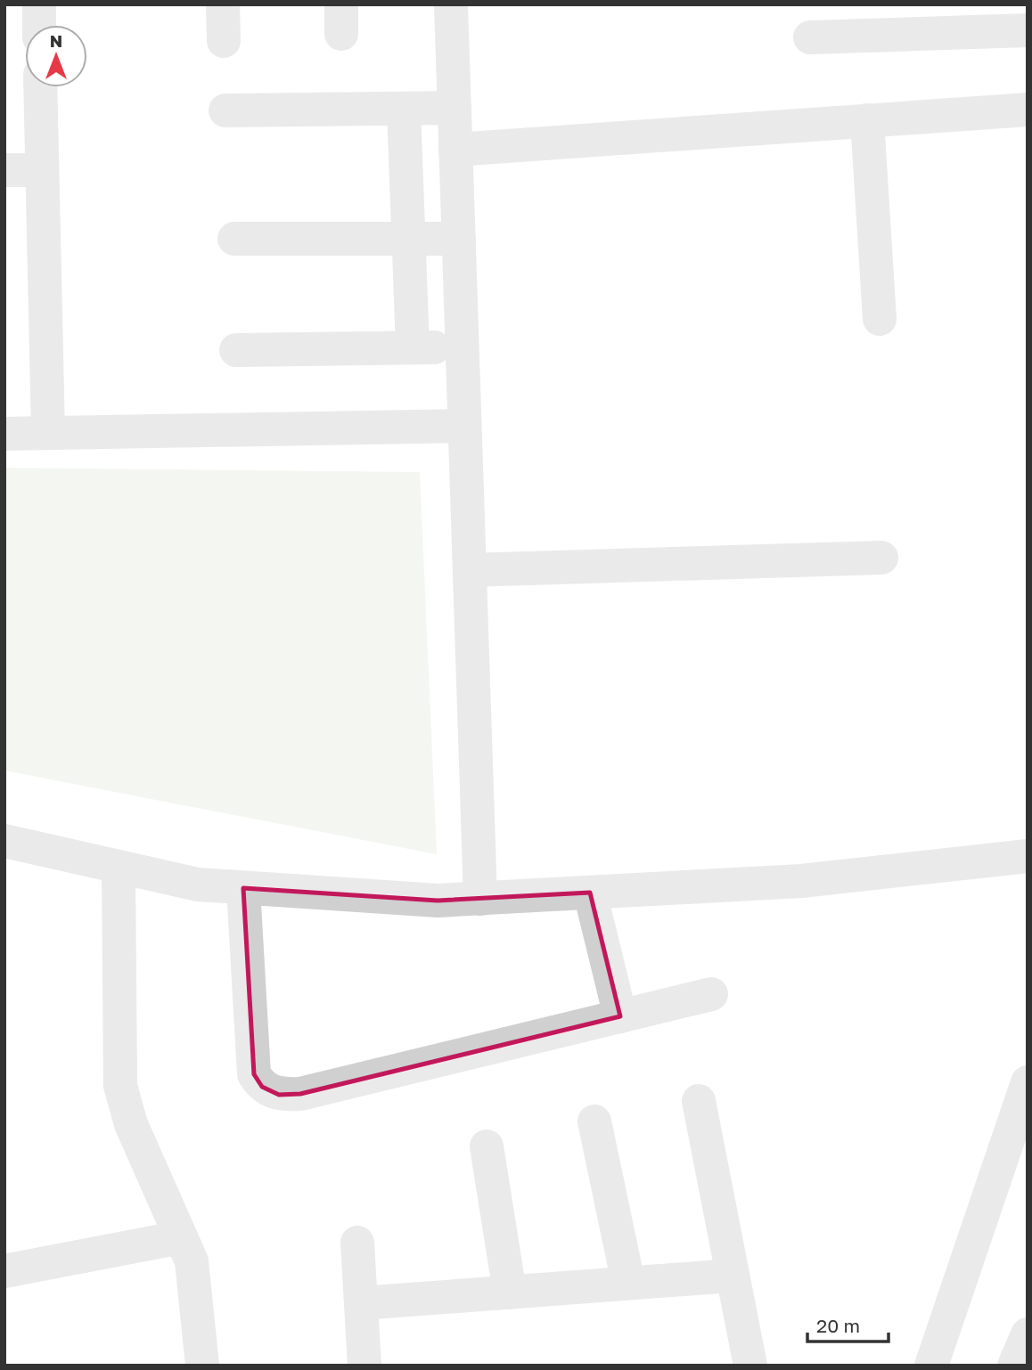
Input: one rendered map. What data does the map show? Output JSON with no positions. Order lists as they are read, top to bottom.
{
  "scale_bar": "20 m",
  "north": "top"
}
